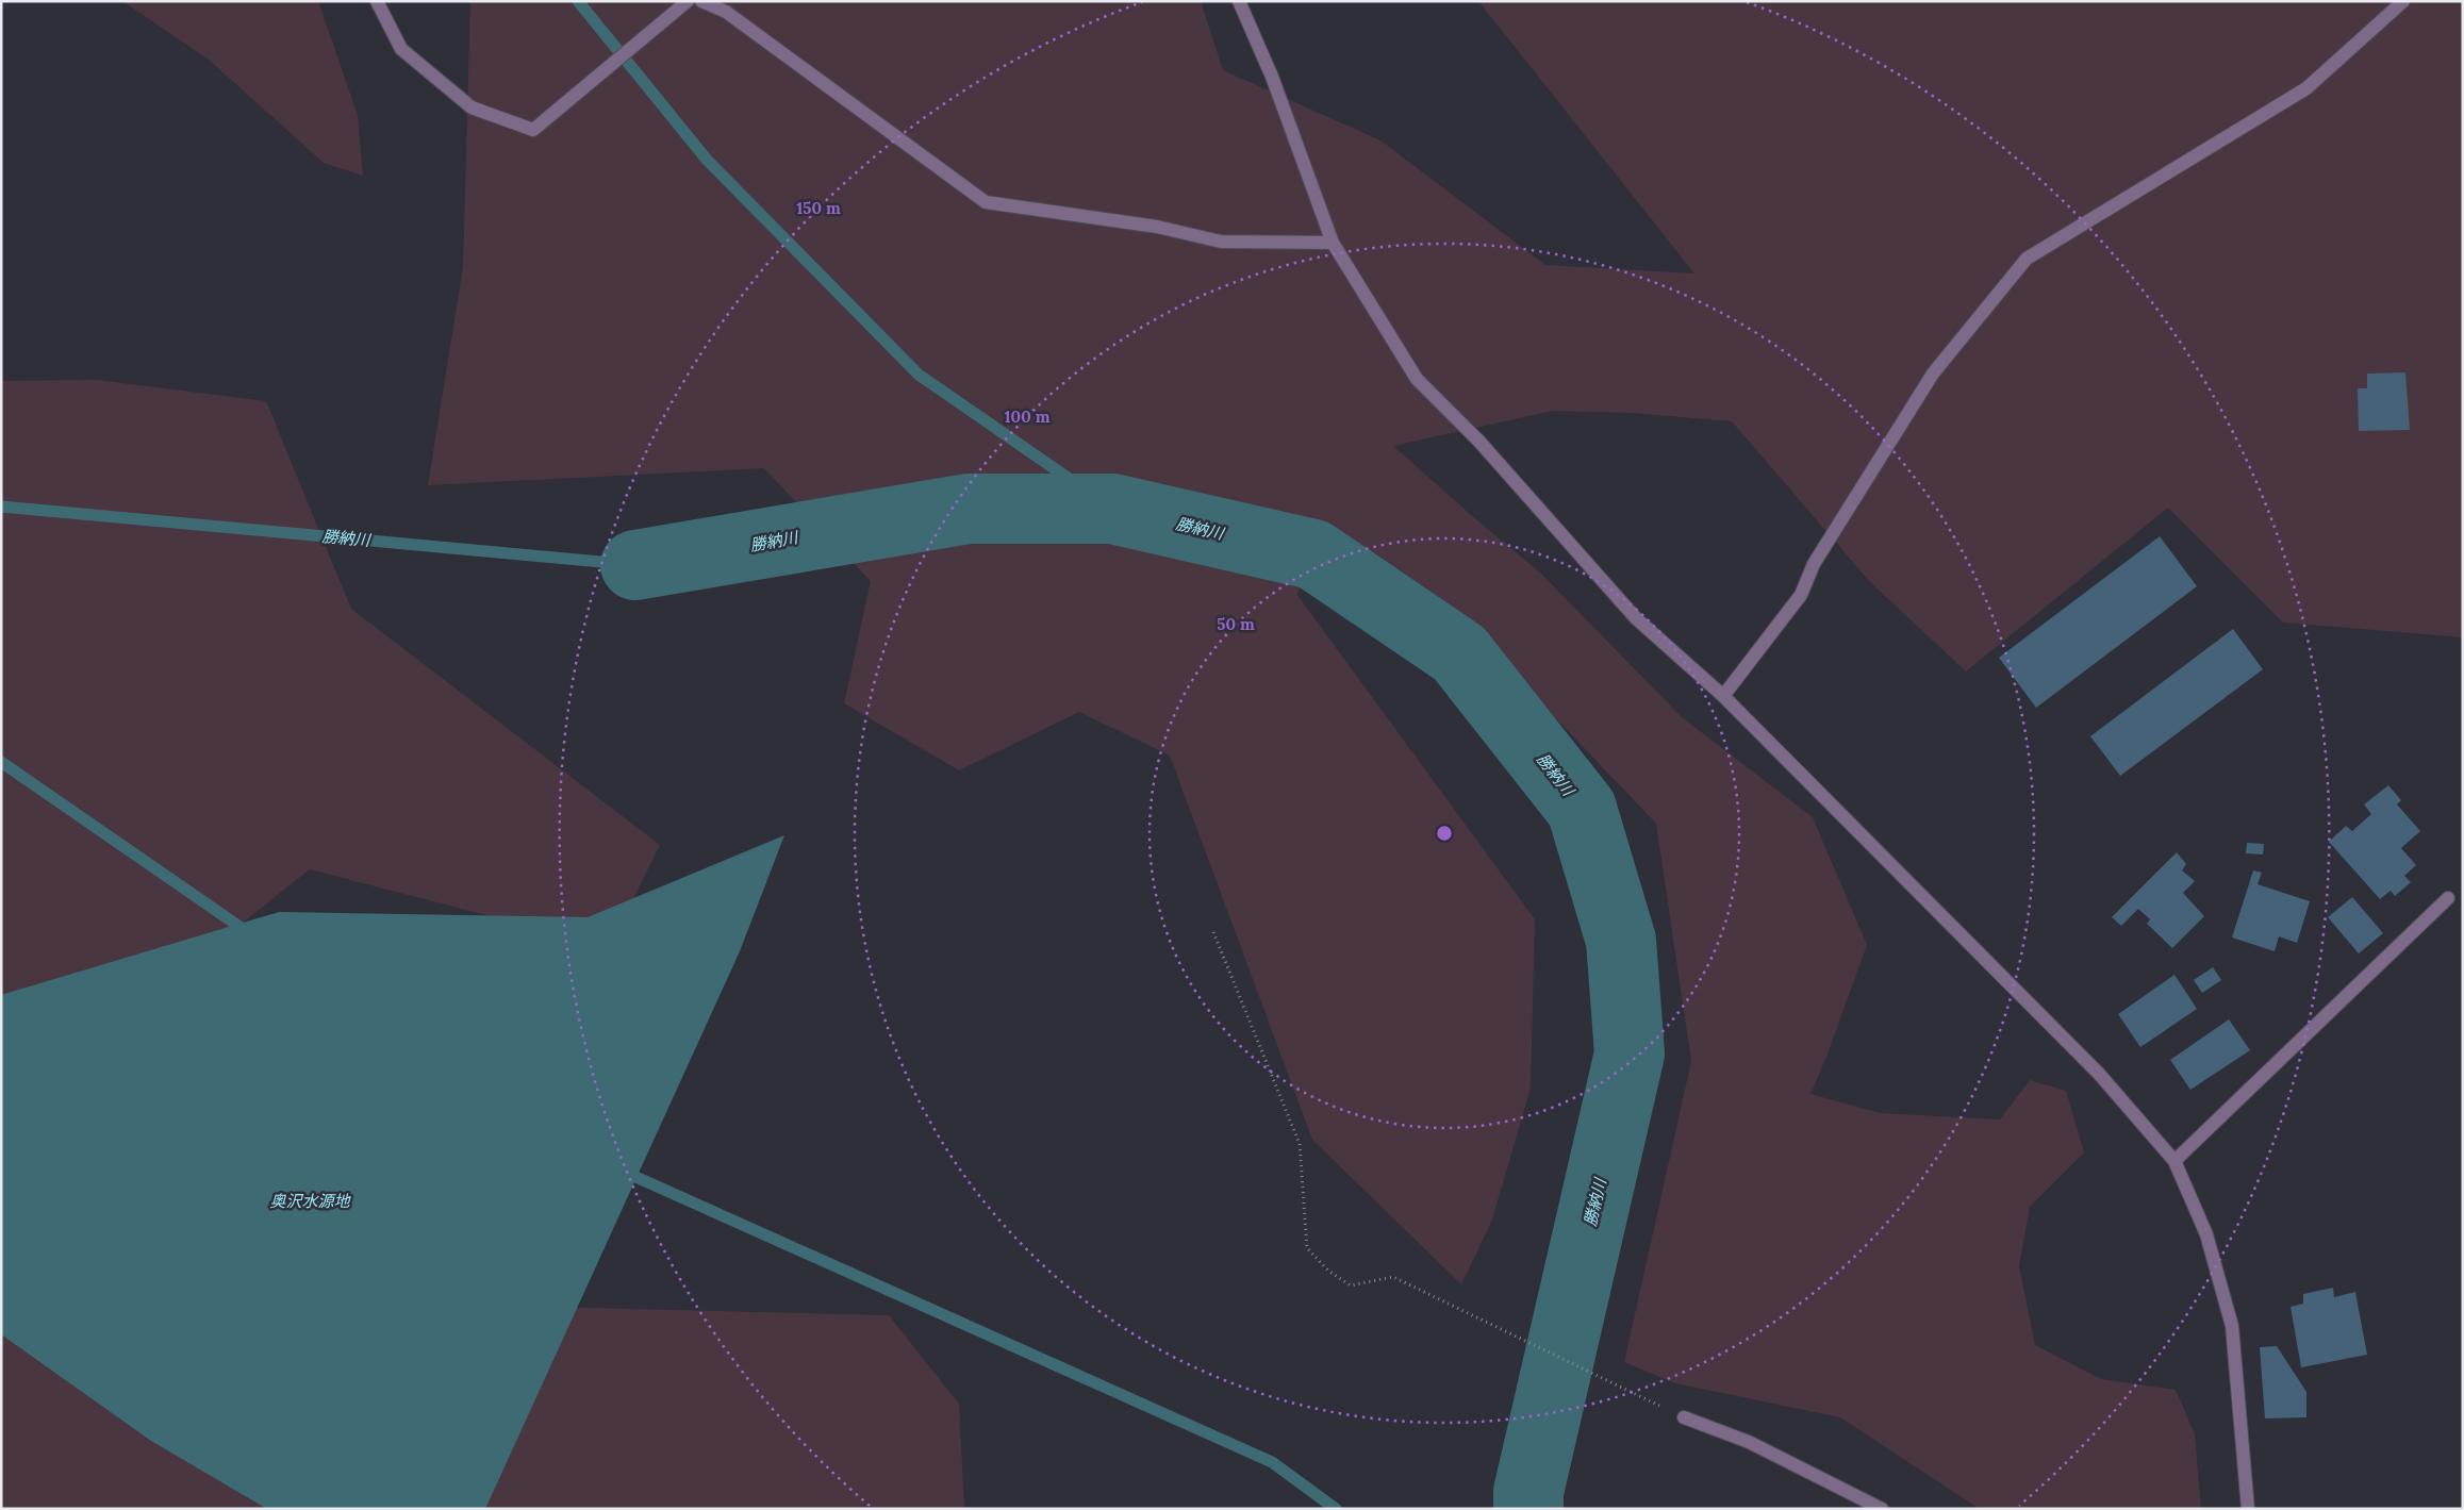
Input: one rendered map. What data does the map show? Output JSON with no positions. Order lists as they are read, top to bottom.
{
  "water": ["勝納川", "奥沢水源地"],
  "rings": ["150 m", "100 m", "50 m"]
}
